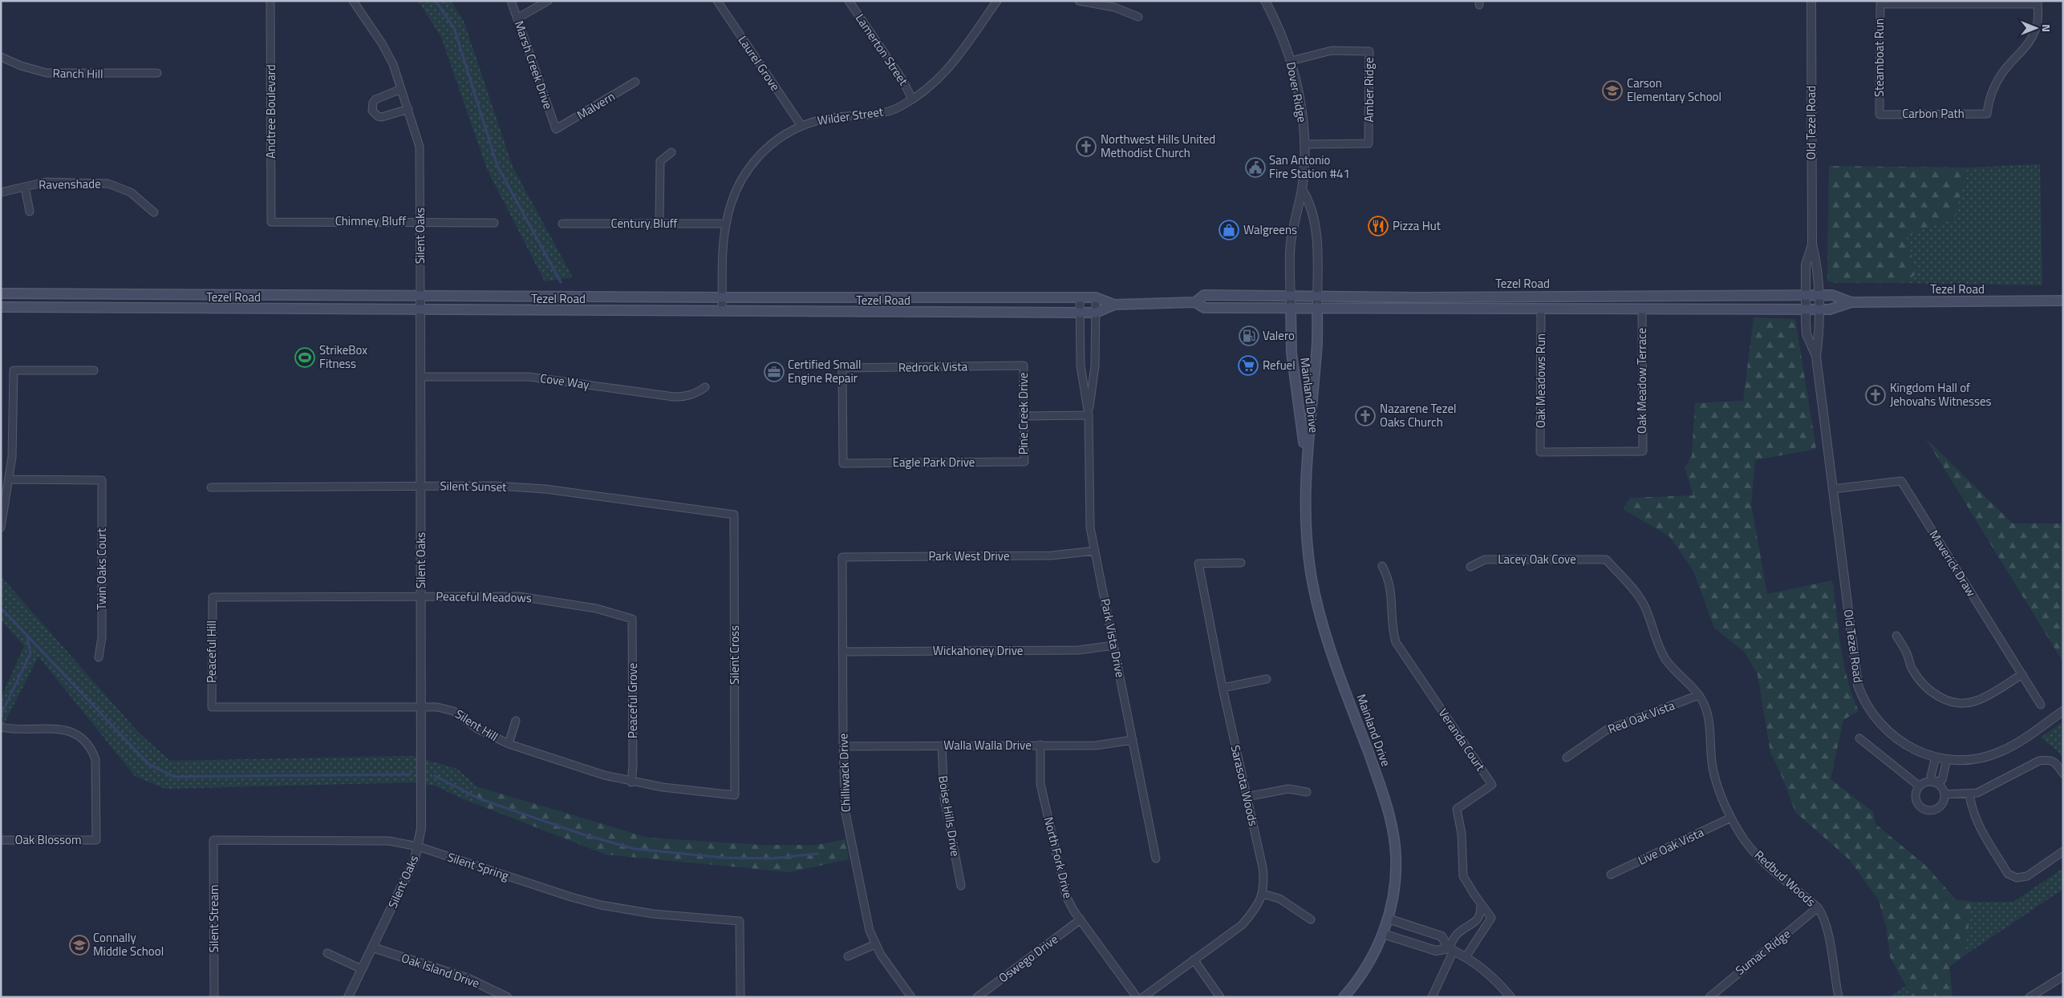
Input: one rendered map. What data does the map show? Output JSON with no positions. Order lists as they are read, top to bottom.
{
  "streets": {
    "main road": ["Tezel Road", "Mainland Drive"],
    "street": [
      "Lamerton Street",
      "Steamboat Run",
      "Laurel Grove",
      "Marsh Creek Drive",
      "Ranch Hill",
      "Amber Ridge",
      "Dover Ridge",
      "Malvern",
      "Andtree Boulevard",
      "Carbon Path",
      "Wilder Street",
      "Old Tezel Road",
      "Ravenshade",
      "Chimney Bluff",
      "Century Bluff",
      "Silent Oaks",
      "Redrock Vista",
      "Oak Meadows Run",
      "Oak Meadow Terrace",
      "Cove Way",
      "Pine Creek Drive",
      "Eagle Park Drive",
      "Silent Sunset",
      "Park West Drive",
      "Lacey Oak Cove",
      "Maverick Draw",
      "Twin Oaks Court",
      "Peaceful Meadows",
      "Park Vista Drive",
      "Wickahoney Drive",
      "Peaceful Hill",
      "Silent Cross",
      "Peaceful Grove",
      "Red Oak Vista",
      "Silent Hill",
      "Veranda Court",
      "Walla Walla Drive",
      "Chilliwack Drive",
      "Sarasota Woods",
      "Boise Hills Drive",
      "Oak Blossom",
      "Live Oak Vista",
      "North Fork Drive",
      "Silent Spring",
      "Redbud Woods",
      "Silent Stream",
      "Sumac Ridge",
      "Oswego Drive",
      "Oak Island Drive"
    ]
  },
  "crossings": [
    ["Lamerton Street", "Wilder Street"],
    ["Steamboat Run", "Carbon Path"],
    ["Laurel Grove", "Wilder Street"],
    ["Marsh Creek Drive", "Malvern"],
    ["Amber Ridge", "Dover Ridge"],
    ["Dover Ridge", "Tezel Road"],
    ["Dover Ridge", "Mainland Drive"],
    ["Andtree Boulevard", "Chimney Bluff"],
    ["Wilder Street", "Century Bluff"],
    ["Wilder Street", "Tezel Road"],
    ["Old Tezel Road", "Tezel Road"],
    ["Old Tezel Road", "Maverick Draw"],
    ["Chimney Bluff", "Silent Oaks"],
    ["Silent Oaks", "Tezel Road"],
    ["Silent Oaks", "Cove Way"],
    ["Silent Oaks", "Silent Sunset"],
    ["Silent Oaks", "Peaceful Meadows"],
    ["Silent Oaks", "Silent Hill"],
    ["Silent Oaks", "Silent Spring"],
    ["Silent Oaks", "Oak Island Drive"],
    ["Tezel Road", "Oak Meadows Run"],
    ["Tezel Road", "Oak Meadow Terrace"],
    ["Tezel Road", "Mainland Drive"],
    ["Tezel Road", "Park Vista Drive"],
    ["Redrock Vista", "Pine Creek Drive"],
    ["Redrock Vista", "Eagle Park Drive"],
    ["Oak Meadows Run", "Oak Meadow Terrace"],
    ["Pine Creek Drive", "Eagle Park Drive"],
    ["Silent Sunset", "Silent Cross"],
    ["Park West Drive", "Park Vista Drive"],
    ["Park West Drive", "Chilliwack Drive"],
    ["Lacey Oak Cove", "Redbud Woods"],
    ["Peaceful Meadows", "Peaceful Hill"],
    ["Peaceful Meadows", "Peaceful Grove"],
    ["Park Vista Drive", "Wickahoney Drive"],
    ["Park Vista Drive", "Walla Walla Drive"],
    ["Wickahoney Drive", "Chilliwack Drive"],
    ["Peaceful Hill", "Silent Hill"],
    ["Silent Cross", "Silent Hill"],
    ["Peaceful Grove", "Silent Hill"],
    ["Red Oak Vista", "Redbud Woods"],
    ["Walla Walla Drive", "Chilliwack Drive"],
    ["Walla Walla Drive", "Boise Hills Drive"],
    ["Walla Walla Drive", "North Fork Drive"],
    ["Live Oak Vista", "Redbud Woods"],
    ["North Fork Drive", "Oswego Drive"],
    ["Silent Spring", "Silent Stream"],
    ["Redbud Woods", "Sumac Ridge"]
  ],
  "places": {
    "school or university": ["Carson Elementary School", "Connally Middle School"],
    "church": ["Northwest Hills United Methodist Church", "Kingdom Hall of Jehovahs Witnesses", "Nazarene Tezel Oaks Church"],
    "public building": ["San Antonio Fire Station #41"],
    "restaurant": ["Pizza Hut"],
    "shop": ["Walgreens"],
    "fuel station": ["Valero"],
    "sports": ["StrikeBox Fitness"],
    "supermarket": ["Refuel"],
    "office": ["Certified Small Engine Repair"]
  },
  "north": "right"
}
